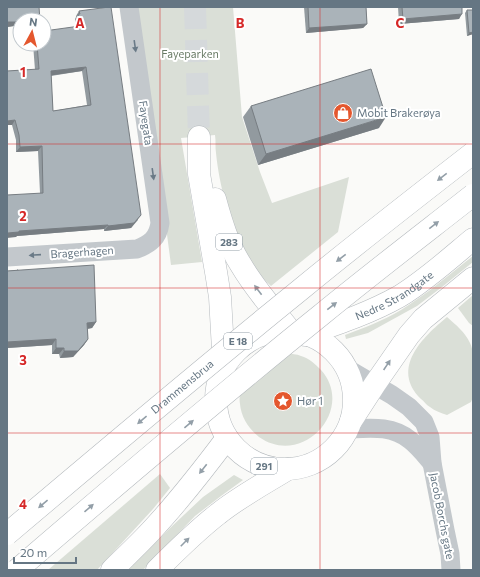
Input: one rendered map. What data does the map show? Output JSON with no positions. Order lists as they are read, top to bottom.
{
  "streets": {
    "main road": [
      "283",
      "Nedre Strandgate",
      "E 18",
      "Drammensbrua",
      "291"
    ],
    "street": ["Fayegata", "Bragerhagen", "Jacob Borchs gate"]
  },
  "crossings": [
    ["Fayegata", "Bragerhagen"],
    ["283", "Nedre Strandgate"],
    ["283", "291"],
    ["283", "Jacob Borchs gate"],
    ["Nedre Strandgate", "291"],
    ["Nedre Strandgate", "Jacob Borchs gate"],
    ["291", "Jacob Borchs gate"]
  ],
  "one_way": ["Fayegata", "Bragerhagen"],
  "parks": ["Fayeparken"],
  "places": {
    "shop": ["Mobit Brakerøya"],
    "place": ["Hør 1"]
  },
  "scale_bar": "20 m",
  "north": "top",
  "grid": {
    "columns": ["A", "B", "C"],
    "rows": [
      "1",
      "2",
      "3",
      "4"
    ]
  }
}
